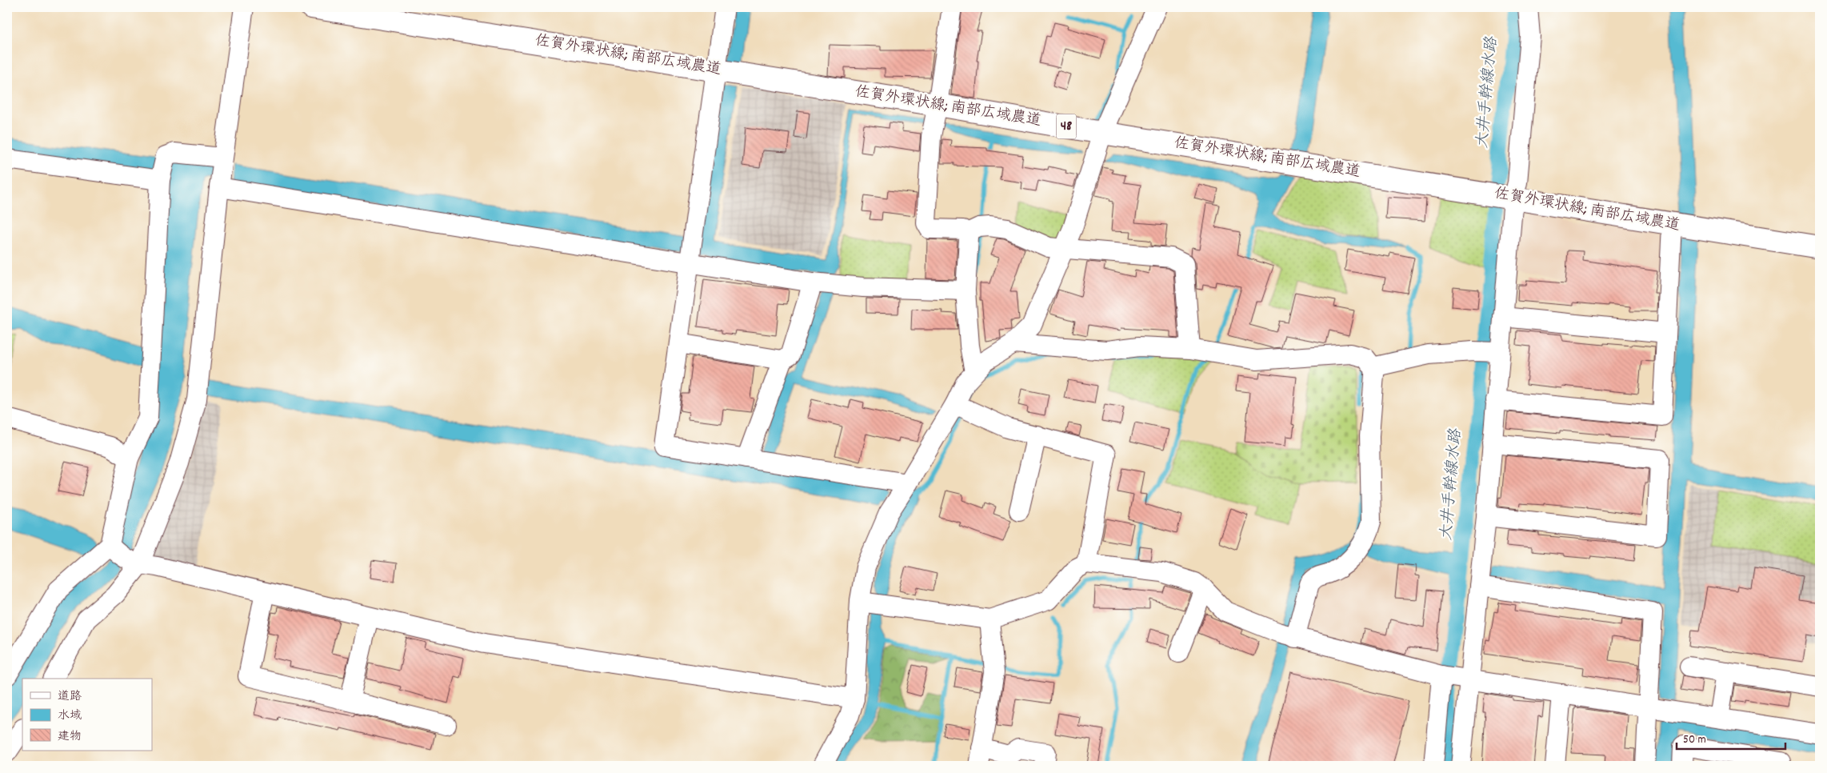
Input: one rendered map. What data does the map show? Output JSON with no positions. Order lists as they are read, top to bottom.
{
  "streets": {
    "main road": ["佐賀外環状線; 南部広域農道", "48"]
  },
  "water": ["大井手幹線水路"],
  "legend": ["道路", "水域", "建物"],
  "scale_bar": "50 m"
}
